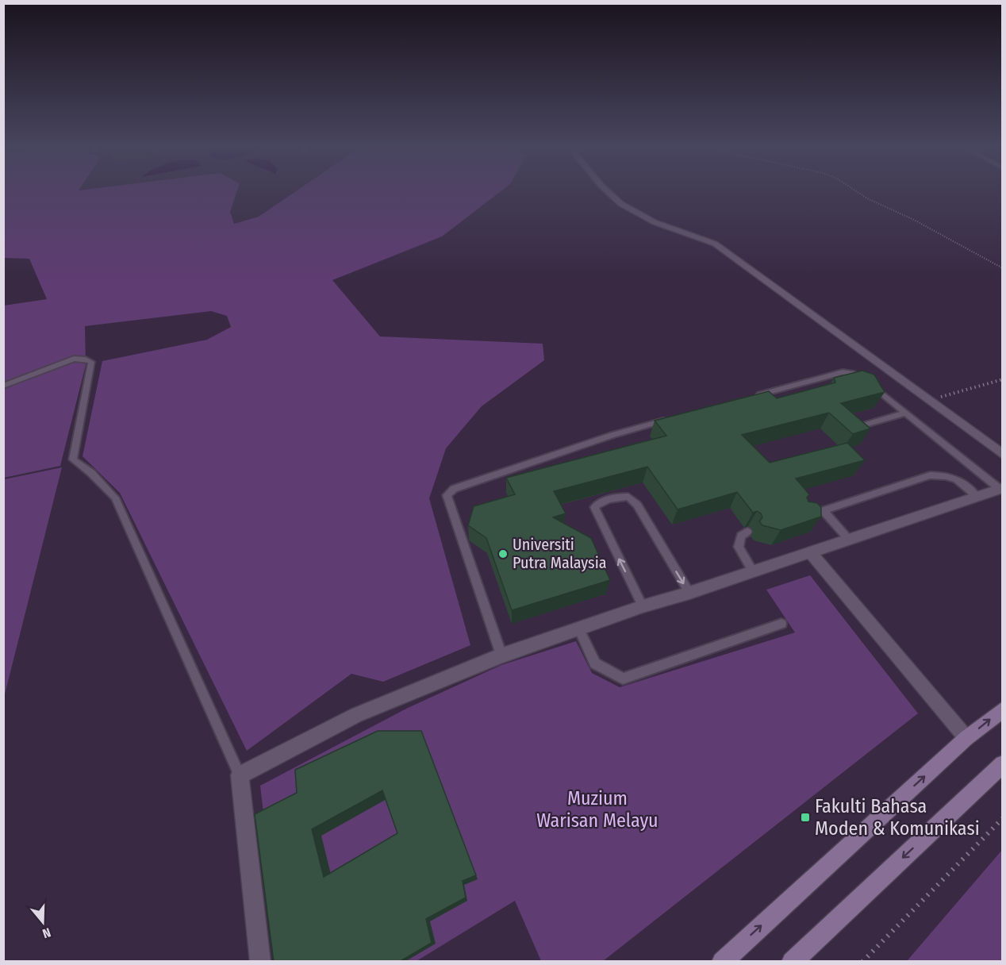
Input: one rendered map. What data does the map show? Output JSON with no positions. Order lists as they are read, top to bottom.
{
  "parks": ["Muzium Warisan Melayu"],
  "places": {
    "other": ["Universiti Putra Malaysia"],
    "transit": ["Fakulti Bahasa Moden & Komunikasi"]
  },
  "north": "bottom"
}
